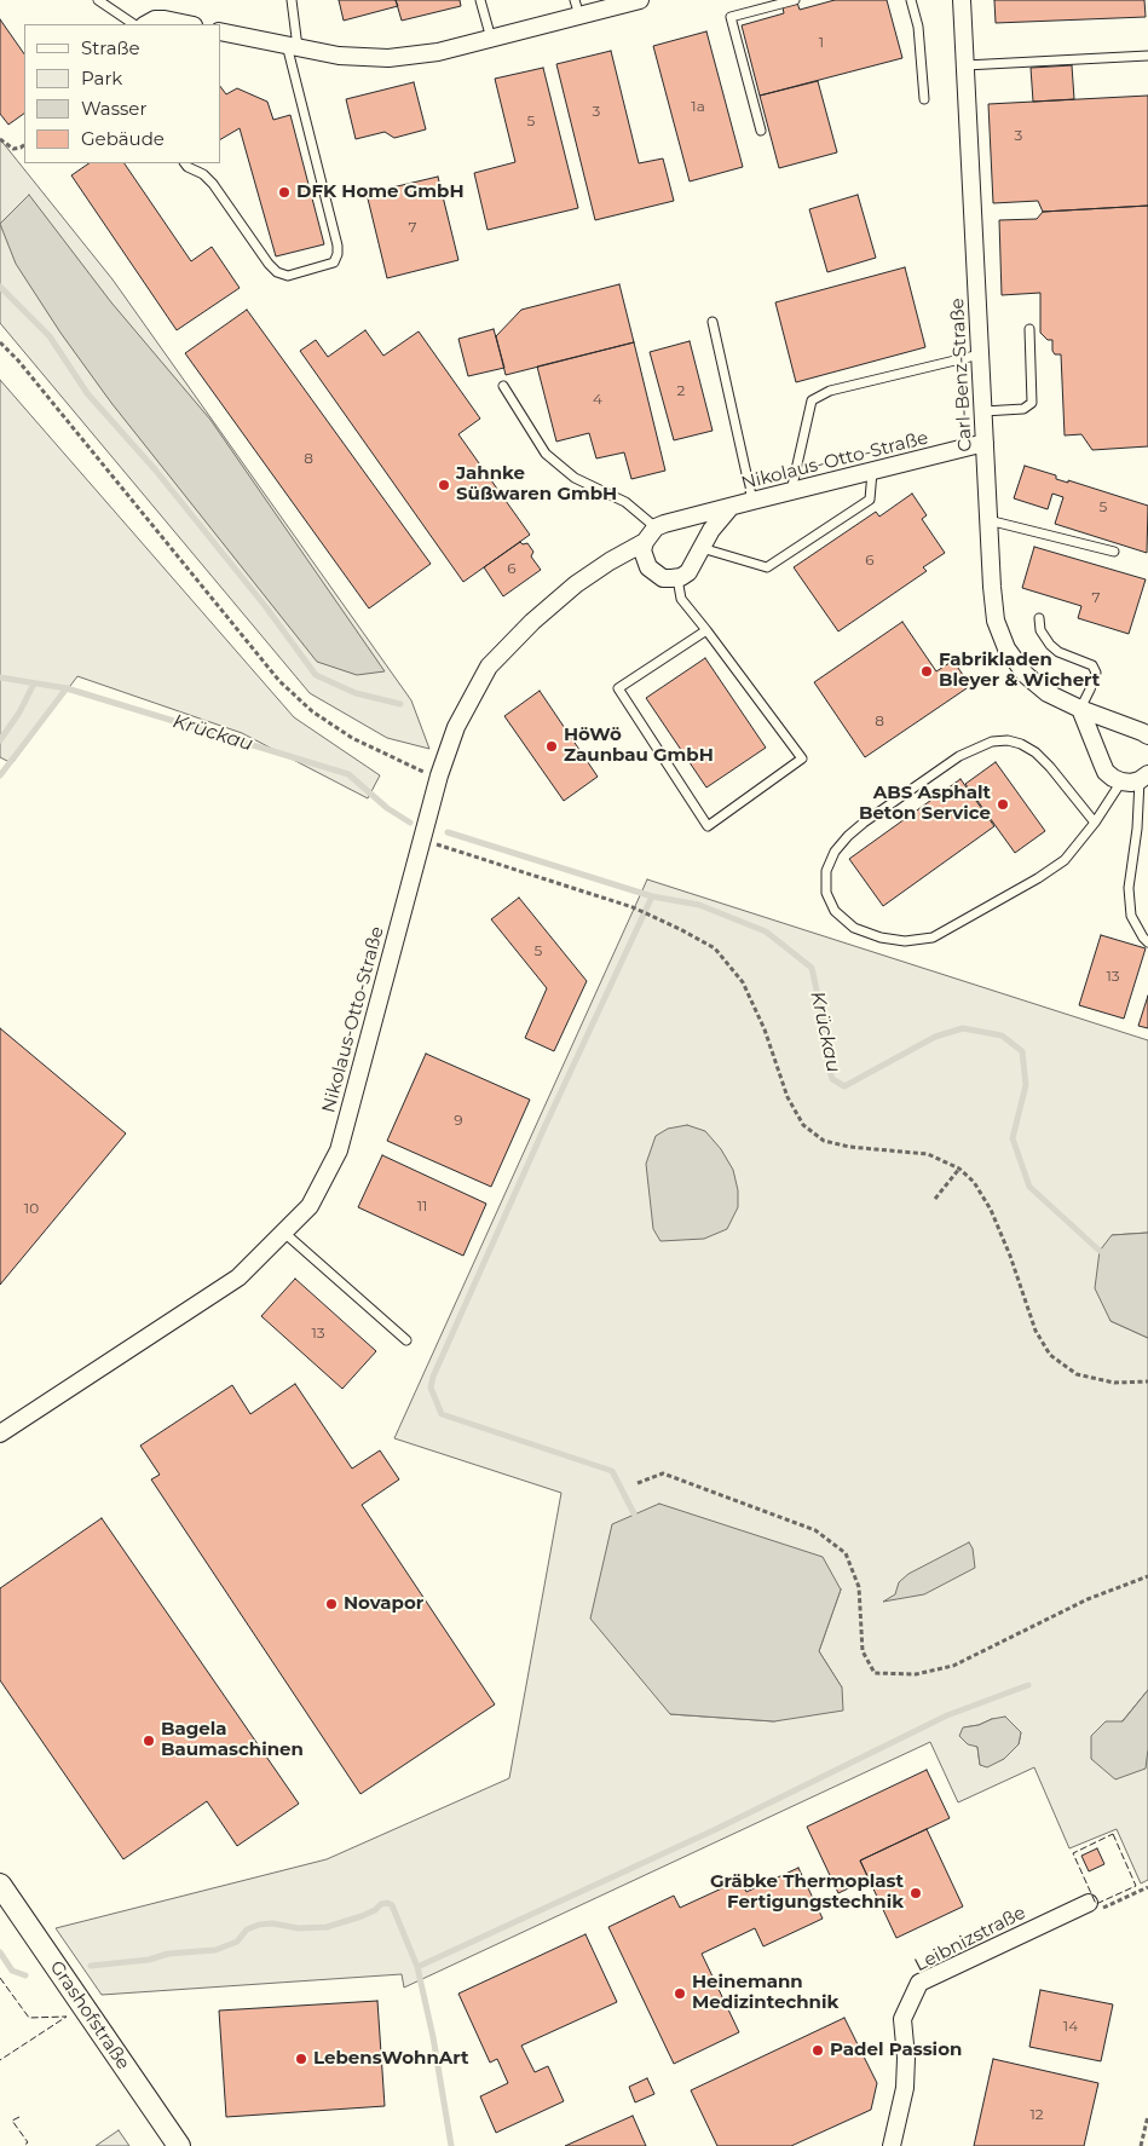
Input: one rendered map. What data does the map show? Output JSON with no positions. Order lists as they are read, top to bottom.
{
  "streets": {
    "street": [
      "Carl-Benz-Straße",
      "Nikolaus-Otto-Straße",
      "Leibnizstraße",
      "Grashofstraße"
    ]
  },
  "crossings": [
    ["Carl-Benz-Straße", "Nikolaus-Otto-Straße"]
  ],
  "water": ["Krückau"],
  "places": [
    "DFK Home GmbH",
    "Jahnke Süßwaren GmbH",
    "Fabrikladen Bleyer & Wichert",
    "HöWö Zaunbau GmbH",
    "ABS Asphalt Beton Service",
    "Novapor",
    "Bagela Baumaschinen",
    "Gräbke Thermoplast Fertigungstechnik",
    "Heinemann Medizintechnik",
    "Padel Passion",
    "LebensWohnArt"
  ],
  "house_numbers": [
    "1",
    "1a",
    "3",
    "5",
    "3",
    "7",
    "2",
    "4",
    "8",
    "5",
    "6",
    "6",
    "7",
    "8",
    "5",
    "13",
    "9",
    "11",
    "10",
    "13",
    "14",
    "12"
  ],
  "legend": [
    "Straße",
    "Park",
    "Wasser",
    "Gebäude"
  ]
}
